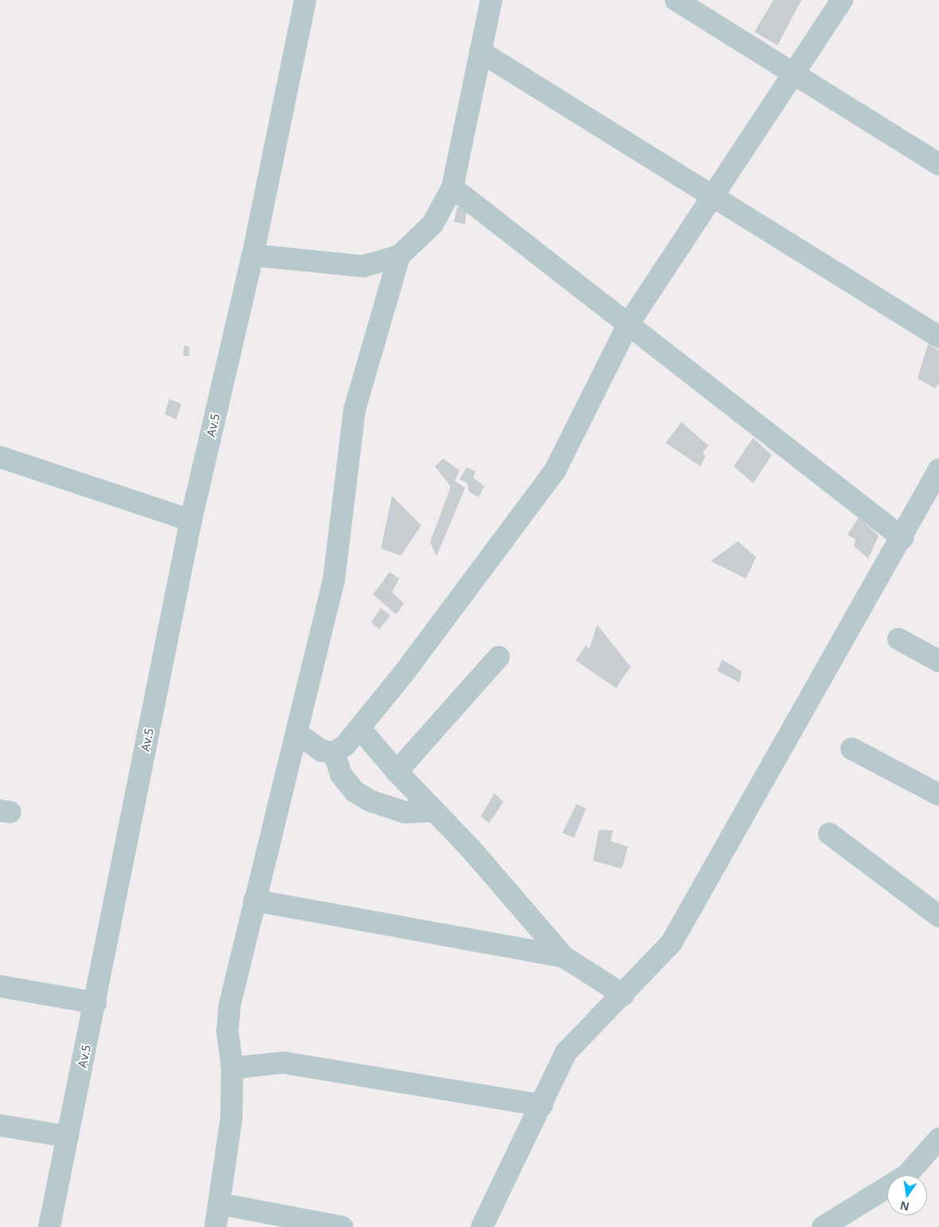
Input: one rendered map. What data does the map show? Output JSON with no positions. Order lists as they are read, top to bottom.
{
  "streets": {
    "street": ["Av.5"]
  },
  "north": "bottom"
}
